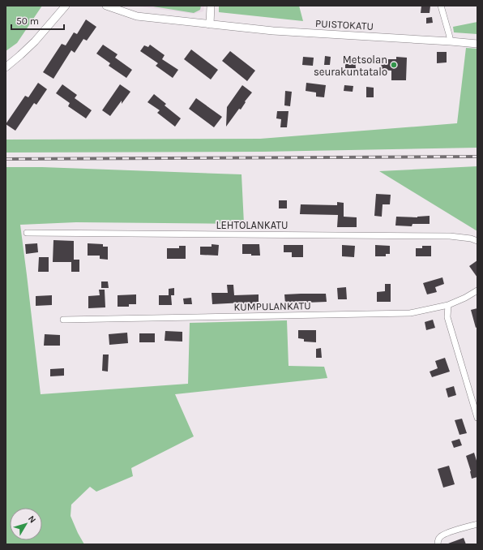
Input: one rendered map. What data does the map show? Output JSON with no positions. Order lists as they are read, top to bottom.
{
  "streets": {
    "street": ["PUISTOKATU", "LEHTOLANKATU", "KUMPULANKATU"]
  },
  "places": ["Metsolan seurakuntatalo"],
  "scale_bar": "50 m",
  "north": "top right"
}
